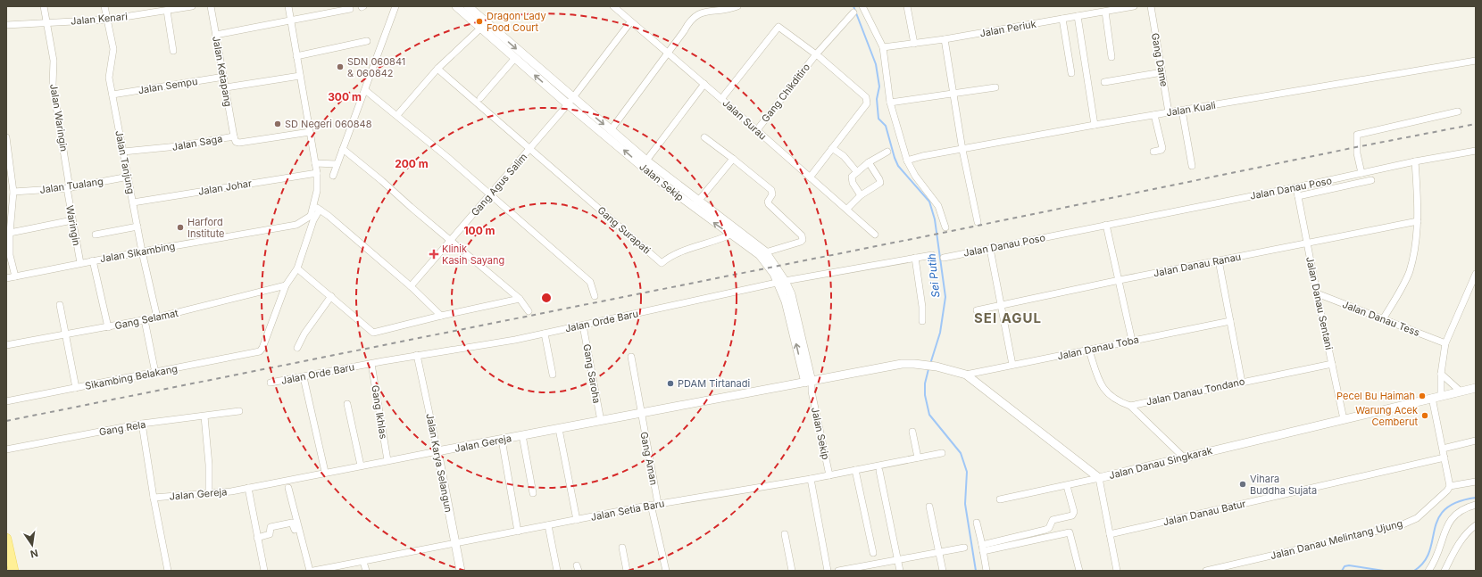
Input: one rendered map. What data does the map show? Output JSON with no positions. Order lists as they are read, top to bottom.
{
  "streets": {
    "street": [
      "Jalan Kenari",
      "Jalan Periuk",
      "Gang Dame",
      "Jalan Ketapang",
      "Jalan Sempu",
      "Gang Chikditiro",
      "Jalan Kuali",
      "Jalan Waringin",
      "Jalan Surau",
      "Jalan Saga",
      "Jalan Tanjung",
      "Jalan Sekip",
      "Gang Agus Salim",
      "Jalan Tualang",
      "Jalan Johar",
      "Jalan Danau Poso",
      "Waringin",
      "Gang Surapati",
      "Jalan Sikambing",
      "Jalan Danau Ranau",
      "Jalan Danau Sentani",
      "Jalan Danau Tess",
      "Gang Selamat",
      "Jalan Orde Baru",
      "Jalan Danau Toba",
      "Gang Saroha",
      "Sikambing Belakang",
      "Jalan Danau Tondano",
      "Gang Ikhlas",
      "Gang Rela",
      "Jalan Gereja",
      "Gang Aman",
      "Jalan Karya Selangun",
      "Jalan Danau Singkarak",
      "Jalan Setia Baru",
      "Jalan Danau Batur",
      "Jalan Danau Melintang Ujung"
    ]
  },
  "crossings": [
    ["Jalan Kenari", "Jalan Waringin"],
    ["Jalan Kenari", "Jalan Tanjung"],
    ["Gang Dame", "Jalan Kuali"],
    ["Jalan Ketapang", "Jalan Sempu"],
    ["Jalan Ketapang", "Jalan Saga"],
    ["Jalan Sempu", "Jalan Tanjung"],
    ["Gang Chikditiro", "Jalan Surau"],
    ["Jalan Waringin", "Jalan Tualang"],
    ["Jalan Waringin", "Waringin"],
    ["Jalan Surau", "Gang Agus Salim"],
    ["Jalan Saga", "Jalan Tanjung"],
    ["Jalan Saga", "Jalan Sikambing"],
    ["Jalan Tanjung", "Jalan Tualang"],
    ["Jalan Tanjung", "Jalan Johar"],
    ["Jalan Tanjung", "Jalan Sikambing"],
    ["Jalan Tanjung", "Gang Selamat"],
    ["Jalan Sekip", "Gang Agus Salim"],
    ["Jalan Sekip", "Gang Surapati"],
    ["Jalan Sekip", "Jalan Orde Baru"],
    ["Jalan Sekip", "Jalan Gereja"],
    ["Jalan Sekip", "Jalan Danau Singkarak"],
    ["Jalan Sekip", "Jalan Setia Baru"],
    ["Gang Agus Salim", "Gang Surapati"],
    ["Jalan Tualang", "Waringin"],
    ["Jalan Johar", "Jalan Sikambing"],
    ["Jalan Danau Poso", "Jalan Danau Sentani"],
    ["Waringin", "Jalan Sikambing"],
    ["Jalan Danau Ranau", "Jalan Danau Sentani"],
    ["Jalan Danau Sentani", "Jalan Danau Tess"],
    ["Jalan Danau Sentani", "Jalan Danau Tondano"],
    ["Jalan Danau Sentani", "Jalan Danau Singkarak"],
    ["Gang Selamat", "Sikambing Belakang"],
    ["Jalan Orde Baru", "Gang Saroha"],
    ["Jalan Orde Baru", "Gang Ikhlas"],
    ["Jalan Orde Baru", "Jalan Karya Selangun"],
    ["Jalan Danau Toba", "Jalan Danau Singkarak"],
    ["Gang Saroha", "Jalan Gereja"],
    ["Gang Ikhlas", "Jalan Gereja"],
    ["Jalan Gereja", "Gang Aman"],
    ["Jalan Gereja", "Jalan Karya Selangun"],
    ["Jalan Gereja", "Jalan Danau Singkarak"],
    ["Gang Aman", "Jalan Setia Baru"],
    ["Jalan Karya Selangun", "Jalan Setia Baru"]
  ],
  "districts": ["SEI AGUL"],
  "water": ["Sei Putih"],
  "places": {
    "other": [
      "Dragon Lady Food Court",
      "SDN 060841 & 060842",
      "SD Negeri 060848",
      "Harford Institute",
      "PDAM Tirtanadi",
      "Pecel Bu Haimah",
      "Warung Acek Cemberut",
      "Vihara Buddha Sujata"
    ],
    "health": ["Klinik Kasih Sayang"]
  },
  "north": "bottom",
  "rings": ["300 m", "200 m", "100 m"]
}
